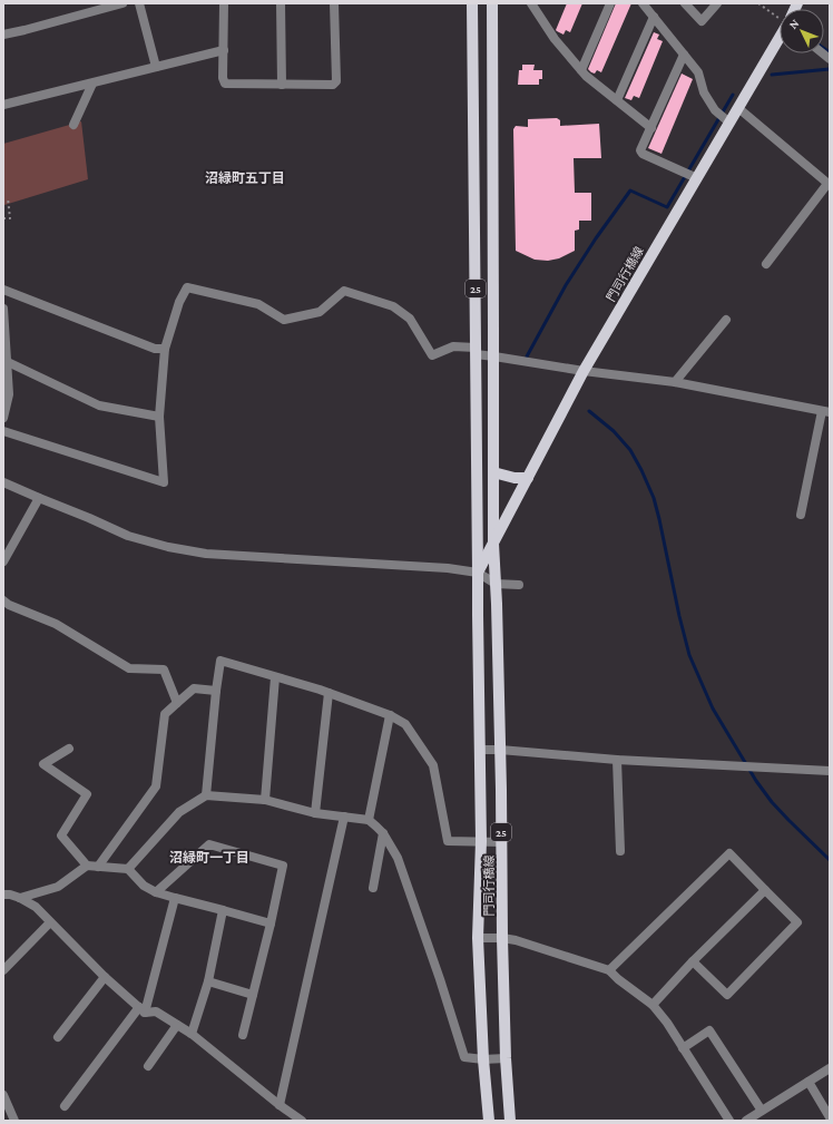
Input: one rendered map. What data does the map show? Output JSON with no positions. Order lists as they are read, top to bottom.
{
  "streets": {
    "main road": ["門司行橋線", "25"]
  },
  "districts": ["沼緑町五丁目", "沼緑町一丁目"],
  "north": "top left"
}
